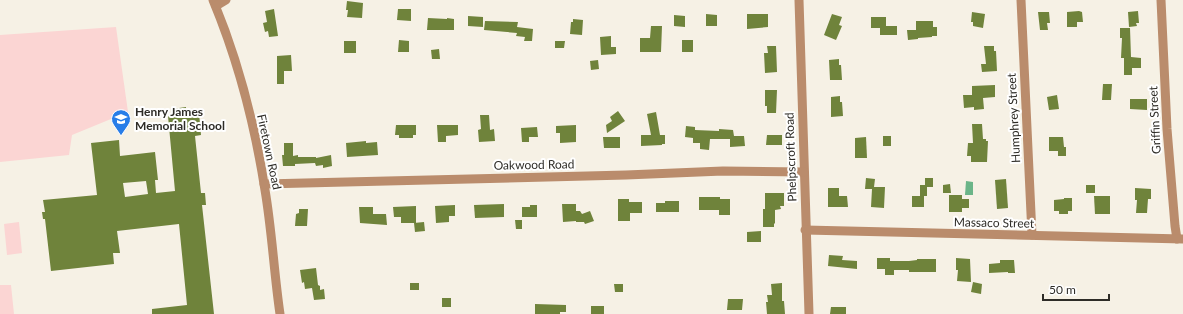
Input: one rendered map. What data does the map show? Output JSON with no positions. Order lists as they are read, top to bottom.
{
  "streets": {
    "street": [
      "Humphrey Street",
      "Griffin Street",
      "Firetown Road",
      "Phelpscroft Road",
      "Oakwood Road",
      "Massaco Street"
    ]
  },
  "crossings": [
    ["Humphrey Street", "Massaco Street"],
    ["Griffin Street", "Massaco Street"],
    ["Firetown Road", "Oakwood Road"],
    ["Phelpscroft Road", "Oakwood Road"],
    ["Phelpscroft Road", "Massaco Street"]
  ],
  "places": {
    "school or university": ["Henry James Memorial School"]
  },
  "scale_bar": "50 m"
}
